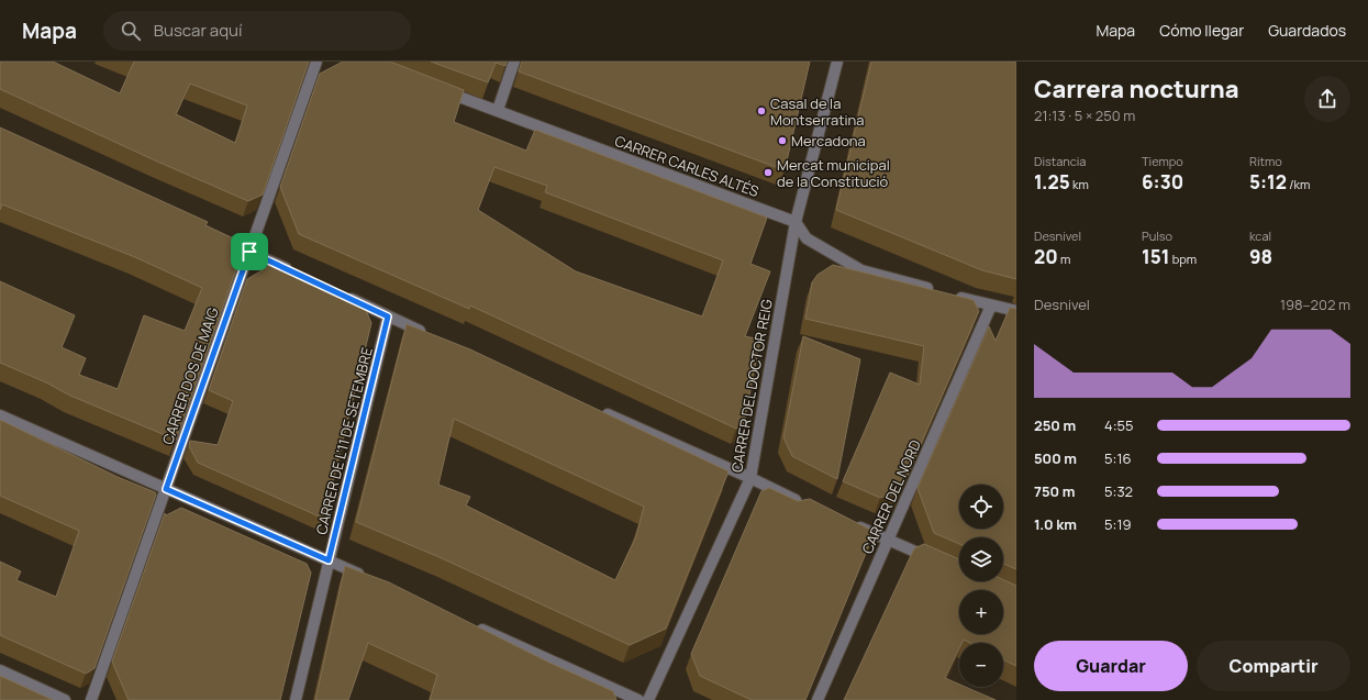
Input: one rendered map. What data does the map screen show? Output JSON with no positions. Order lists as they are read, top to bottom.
{
  "streets": {
    "street": [
      "CARRER CARLES ALTÉS",
      "CARRER DOS DE MAIG",
      "CARRER DEL DOCTOR REIG",
      "CARRER DE L'11 DE SETEMBRE",
      "CARRER DEL NORD"
    ]
  },
  "crossings": [
    ["CARRER CARLES ALTÉS", "CARRER DEL DOCTOR REIG"]
  ],
  "places": ["Casal de la Montserratina", "Mercadona", "Mercat municipal de la Constitució"],
  "page": {
    "header": "Mapa",
    "search": "Buscar aquí",
    "nav": ["Mapa", "Cómo llegar", "Guardados"],
    "heading": ["Carrera nocturna", "21:13 · 5 × 250 m"],
    "stats": [
      ["Distancia", "1.25 km"],
      ["Tiempo", "6:30"],
      ["Ritmo", "5:12 /km"],
      ["Desnivel", "20 m"],
      ["Pulso", "151 bpm"],
      ["kcal", "98"]
    ],
    "chart": ["Desnivel", "198–202 m"],
    "list": [
      {
        "name": "250 m",
        "note": "4:55"
      },
      {
        "name": "500 m",
        "note": "5:16"
      },
      {
        "name": "750 m",
        "note": "5:32"
      },
      {
        "name": "1.0 km",
        "note": "5:19"
      }
    ],
    "map_buttons": ["+", "−"],
    "buttons": ["Guardar", "Compartir"]
  }
}
